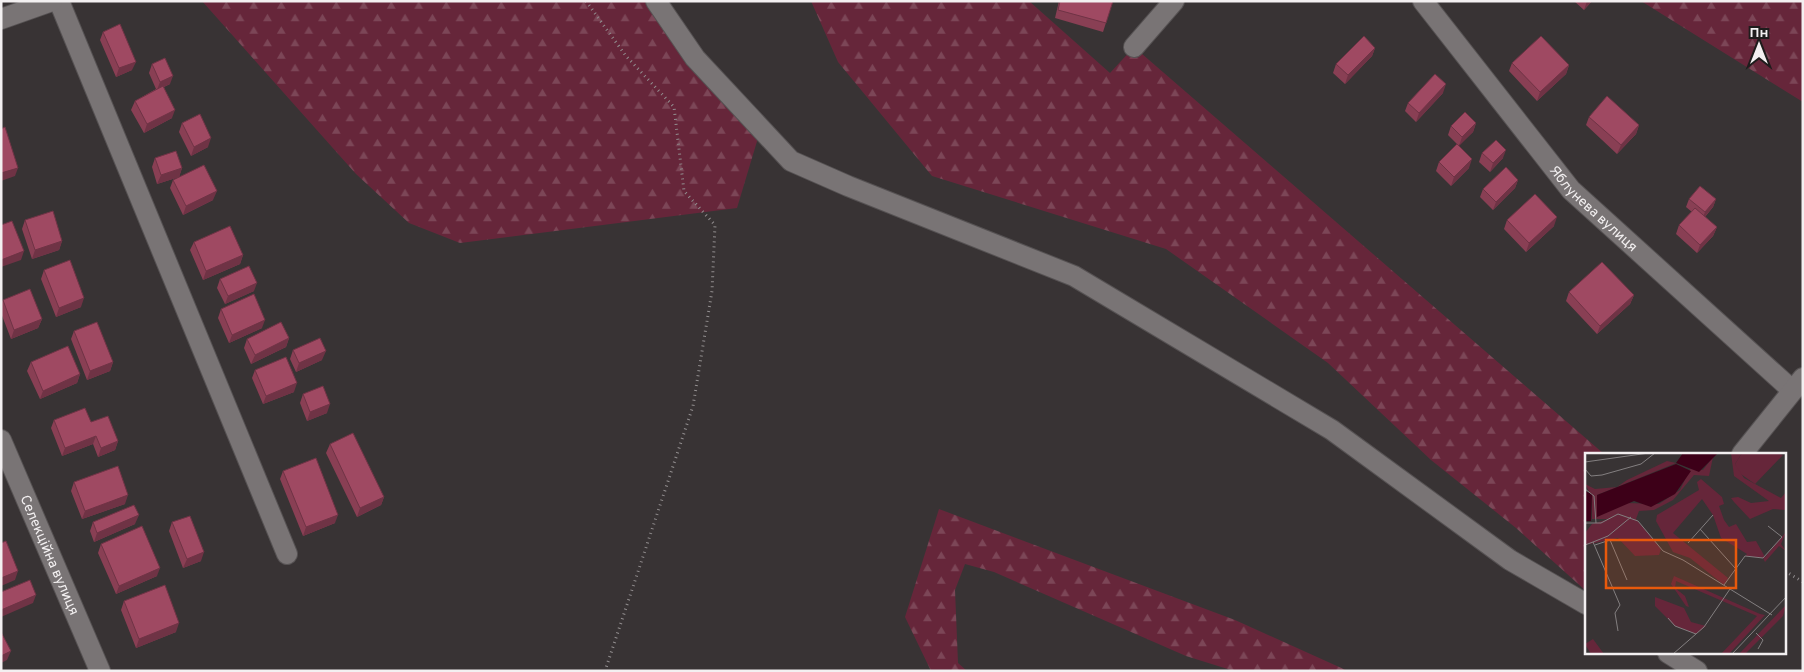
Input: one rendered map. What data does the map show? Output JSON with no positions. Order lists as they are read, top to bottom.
{
  "streets": {
    "street": ["Яблунева вулиця", "Селекційна вулиця"]
  },
  "north": "top"
}
